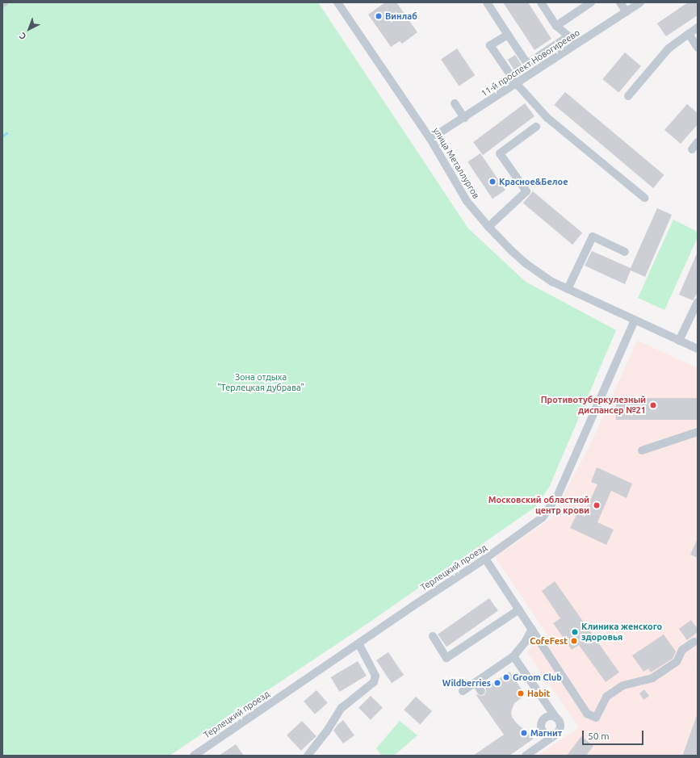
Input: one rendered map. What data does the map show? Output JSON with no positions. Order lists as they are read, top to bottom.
{
  "streets": {
    "street": ["11-й проспект Новогиреево", "улица Металлургов", "Терлецкий проезд"]
  },
  "crossings": [
    ["11-й проспект Новогиреево", "улица Металлургов"],
    ["улица Металлургов", "Терлецкий проезд"]
  ],
  "parks": ["Зона отдыха \"Терлецкая дубрава\""],
  "places": [
    "Винлаб",
    "Красное&Белое",
    "Противотуберкулезный диспансер №21",
    "Московский областной центр крови",
    "Клиника женского здоровья",
    "CofeFest",
    "Groom Club",
    "Wildberries",
    "Habit",
    "Магнит"
  ],
  "scale_bar": "50 m",
  "north": "bottom left"
}
